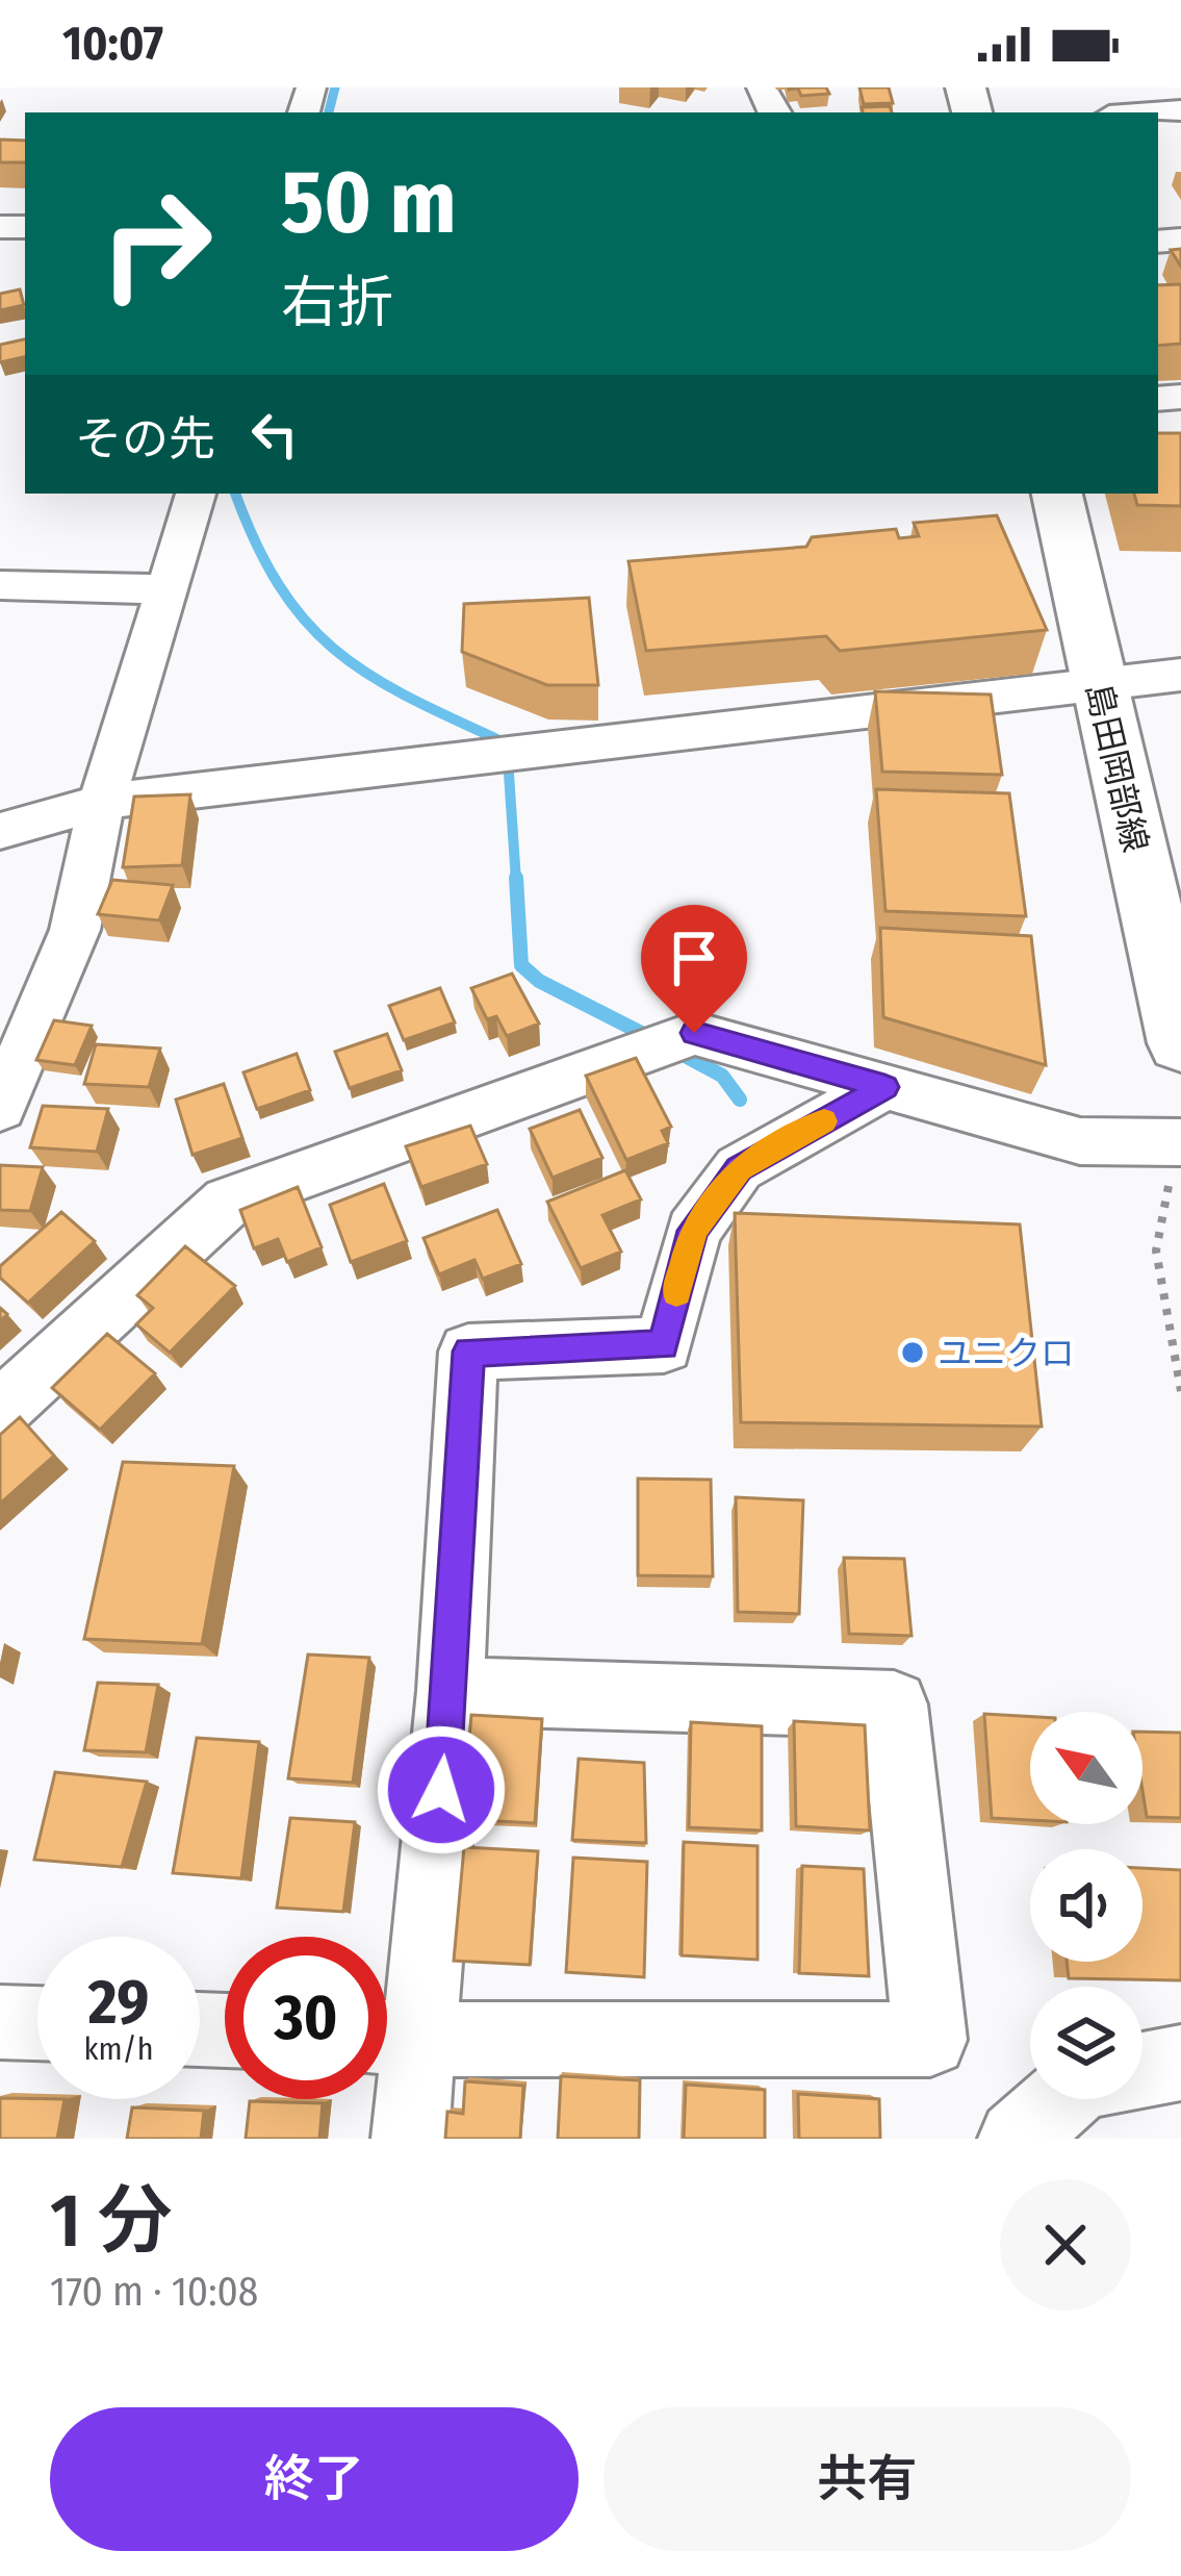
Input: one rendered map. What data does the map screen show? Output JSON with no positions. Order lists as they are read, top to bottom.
{
  "streets": {
    "main road": ["島田岡部線"]
  },
  "places": ["ユニクロ"],
  "north": "top left",
  "page": {
    "status": "10:07",
    "turn": ["50 m", "右折"],
    "then": "その先",
    "speed": "29 km/h",
    "limit": "30",
    "heading": ["1 分", "170 m · 10:08"],
    "buttons": ["終了", "共有"]
  }
}
